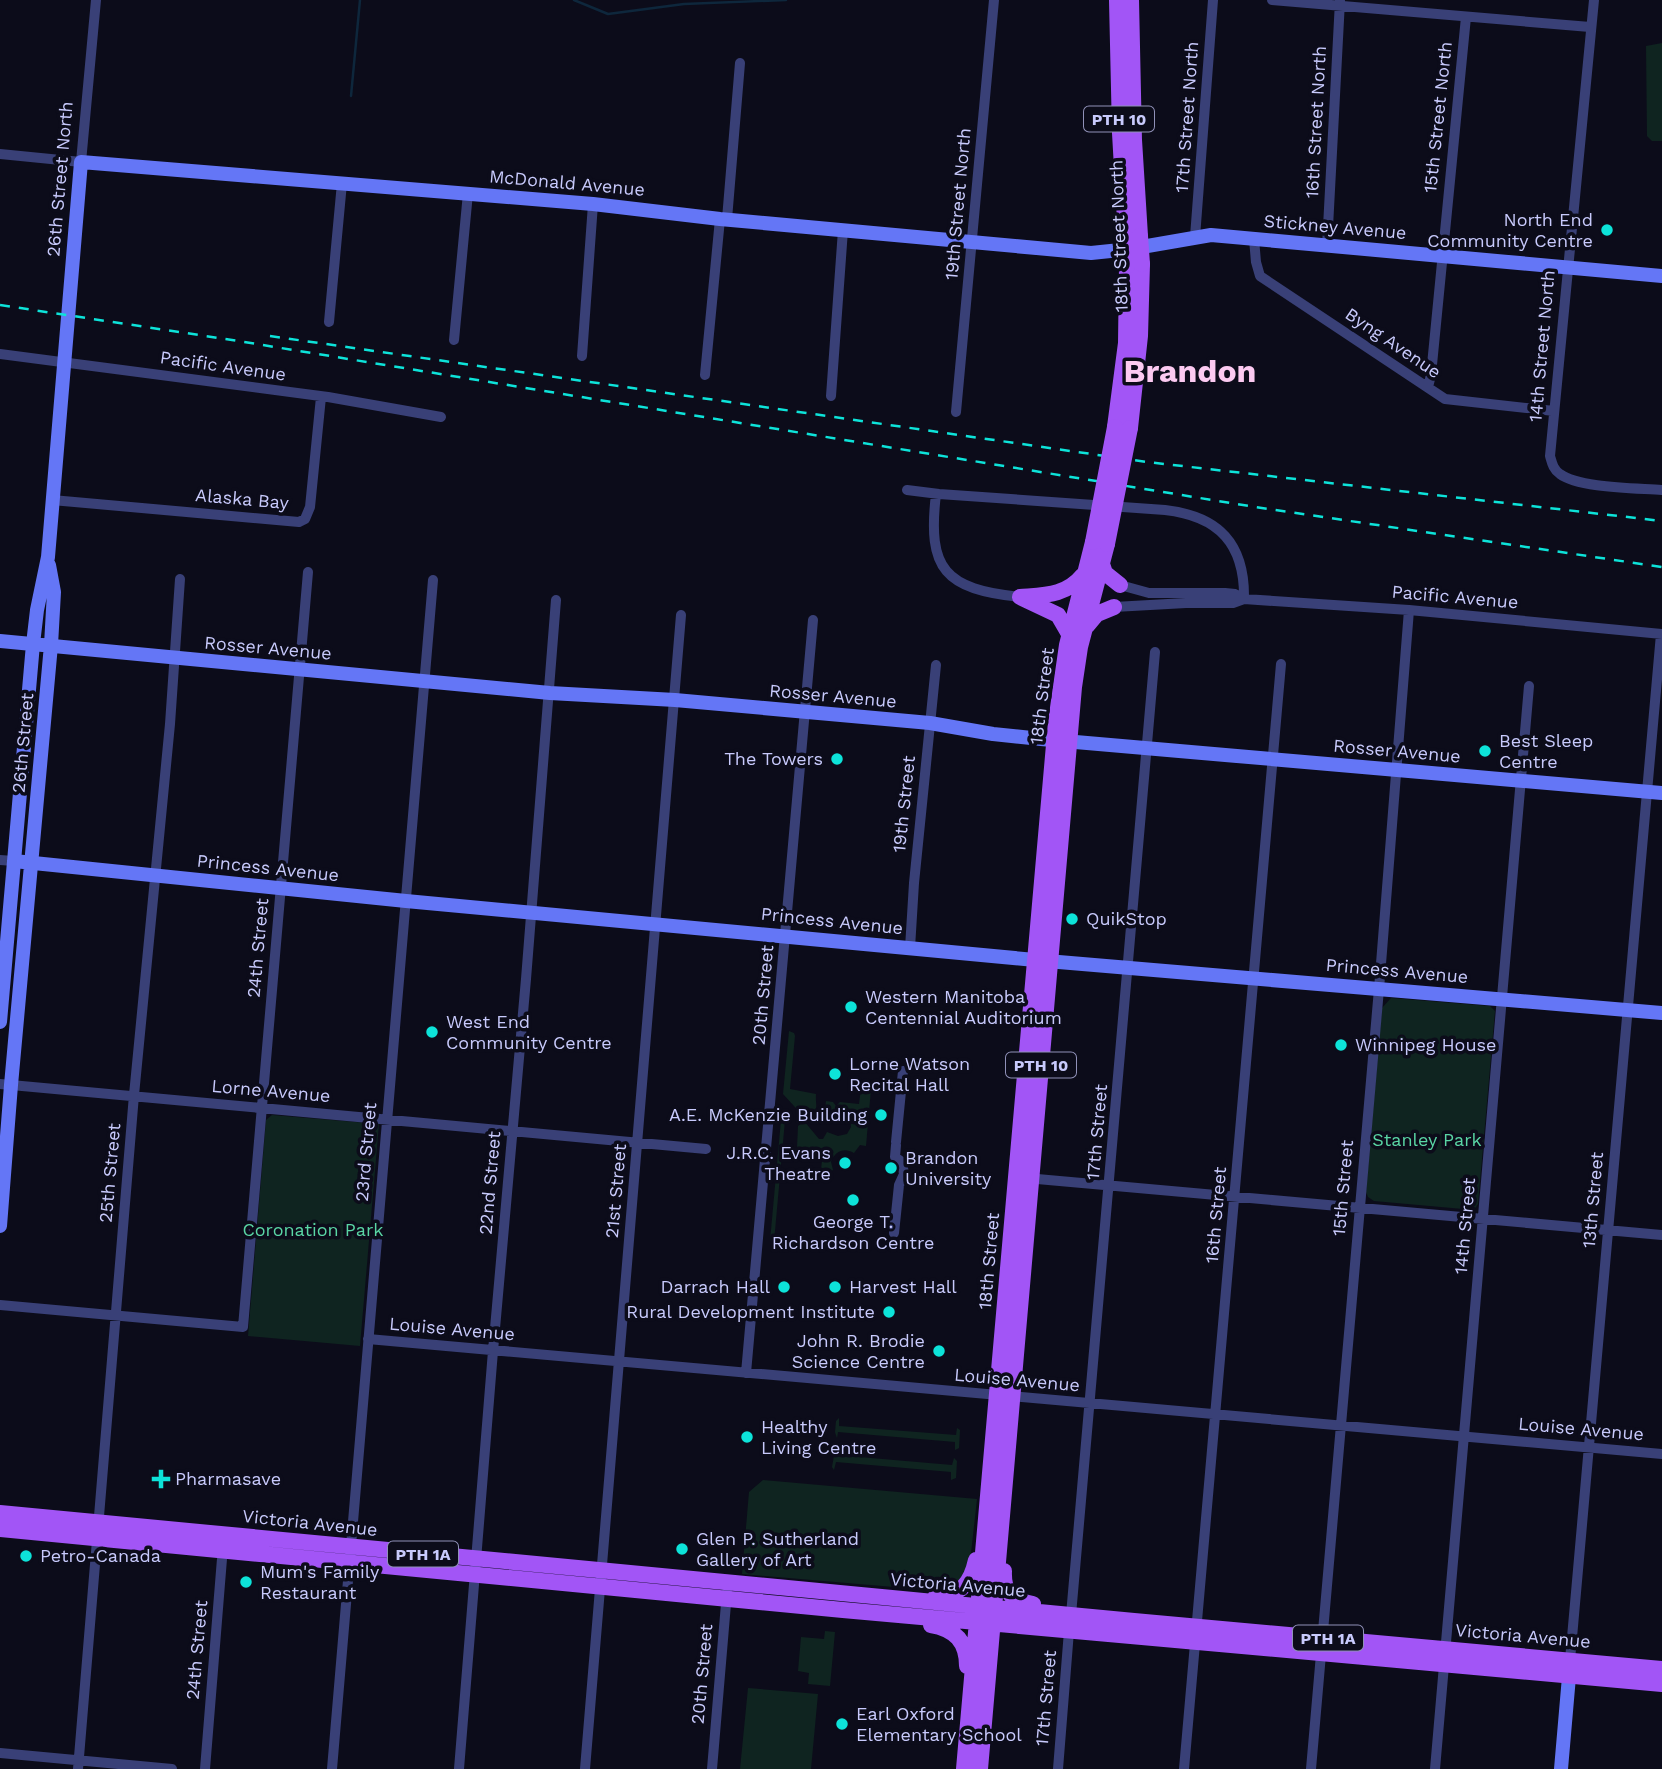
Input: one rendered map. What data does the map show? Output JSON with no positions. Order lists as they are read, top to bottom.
{
  "streets": {
    "main road": [
      "PTH 10",
      "18th Street North",
      "18th Street",
      "Victoria Avenue",
      "PTH 1A"
    ],
    "street": [
      "17th Street North",
      "15th Street North",
      "16th Street North",
      "26th Street North",
      "McDonald Avenue",
      "19th Street North",
      "Stickney Avenue",
      "Byng Avenue",
      "14th Street North",
      "Pacific Avenue",
      "Alaska Bay",
      "Rosser Avenue",
      "26th Street",
      "19th Street",
      "Princess Avenue",
      "24th Street",
      "20th Street",
      "Lorne Avenue",
      "17th Street",
      "23rd Street",
      "25th Street",
      "22nd Street",
      "15th Street",
      "21st Street",
      "13th Street",
      "16th Street",
      "14th Street",
      "Louise Avenue"
    ]
  },
  "crossings": [
    ["17th Street North", "Stickney Avenue"],
    ["15th Street North", "Stickney Avenue"],
    ["15th Street North", "Byng Avenue"],
    ["16th Street North", "Stickney Avenue"],
    ["26th Street North", "McDonald Avenue"],
    ["26th Street North", "Pacific Avenue"],
    ["26th Street North", "26th Street"],
    ["McDonald Avenue", "19th Street North"],
    ["McDonald Avenue", "Stickney Avenue"],
    ["McDonald Avenue", "18th Street North"],
    ["Stickney Avenue", "18th Street North"],
    ["Stickney Avenue", "Byng Avenue"],
    ["Stickney Avenue", "14th Street North"],
    ["18th Street North", "18th Street"],
    ["Byng Avenue", "14th Street North"],
    ["Pacific Avenue", "Alaska Bay"],
    ["Pacific Avenue", "26th Street"],
    ["Pacific Avenue", "15th Street"],
    ["Pacific Avenue", "13th Street"],
    ["Alaska Bay", "26th Street"],
    ["Rosser Avenue", "18th Street"],
    ["Rosser Avenue", "26th Street"],
    ["Rosser Avenue", "19th Street"],
    ["Rosser Avenue", "24th Street"],
    ["Rosser Avenue", "20th Street"],
    ["Rosser Avenue", "17th Street"],
    ["Rosser Avenue", "23rd Street"],
    ["Rosser Avenue", "25th Street"],
    ["Rosser Avenue", "22nd Street"],
    ["Rosser Avenue", "15th Street"],
    ["Rosser Avenue", "21st Street"],
    ["Rosser Avenue", "13th Street"],
    ["Rosser Avenue", "16th Street"],
    ["Rosser Avenue", "14th Street"],
    ["18th Street", "Princess Avenue"],
    ["18th Street", "Louise Avenue"],
    ["18th Street", "Victoria Avenue"],
    ["26th Street", "Princess Avenue"],
    ["26th Street", "Lorne Avenue"],
    ["19th Street", "Princess Avenue"],
    ["Princess Avenue", "24th Street"],
    ["Princess Avenue", "20th Street"],
    ["Princess Avenue", "17th Street"],
    ["Princess Avenue", "23rd Street"],
    ["Princess Avenue", "25th Street"],
    ["Princess Avenue", "22nd Street"],
    ["Princess Avenue", "15th Street"],
    ["Princess Avenue", "21st Street"],
    ["Princess Avenue", "13th Street"],
    ["Princess Avenue", "16th Street"],
    ["Princess Avenue", "14th Street"],
    ["24th Street", "Lorne Avenue"],
    ["24th Street", "25th Street"],
    ["24th Street", "Victoria Avenue"],
    ["20th Street", "Louise Avenue"],
    ["20th Street", "Victoria Avenue"],
    ["Lorne Avenue", "23rd Street"],
    ["Lorne Avenue", "25th Street"],
    ["Lorne Avenue", "22nd Street"],
    ["Lorne Avenue", "21st Street"],
    ["17th Street", "Louise Avenue"],
    ["17th Street", "Victoria Avenue"],
    ["23rd Street", "Louise Avenue"],
    ["23rd Street", "Victoria Avenue"],
    ["25th Street", "Victoria Avenue"],
    ["22nd Street", "Louise Avenue"],
    ["22nd Street", "Victoria Avenue"],
    ["15th Street", "Louise Avenue"],
    ["15th Street", "Victoria Avenue"],
    ["21st Street", "Louise Avenue"],
    ["21st Street", "Victoria Avenue"],
    ["13th Street", "Louise Avenue"],
    ["13th Street", "Victoria Avenue"],
    ["16th Street", "Louise Avenue"],
    ["16th Street", "Victoria Avenue"],
    ["14th Street", "Louise Avenue"],
    ["14th Street", "Victoria Avenue"]
  ],
  "districts": ["Brandon"],
  "parks": ["Stanley Park", "Coronation Park"],
  "places": {
    "other": [
      "North End Community Centre",
      "Best Sleep Centre",
      "The Towers",
      "QuikStop",
      "Western Manitoba Centennial Auditorium",
      "West End Community Centre",
      "Winnipeg House",
      "Lorne Watson Recital Hall",
      "A.E. McKenzie Building",
      "J.R.C. Evans Theatre",
      "Brandon University",
      "George T. Richardson Centre",
      "Darrach Hall",
      "Harvest Hall",
      "Rural Development Institute",
      "John R. Brodie Science Centre",
      "Healthy Living Centre",
      "Glen P. Sutherland Gallery of Art",
      "Petro-Canada",
      "Mum's Family Restaurant",
      "Earl Oxford Elementary School"
    ],
    "health": ["Pharmasave"]
  }
}
